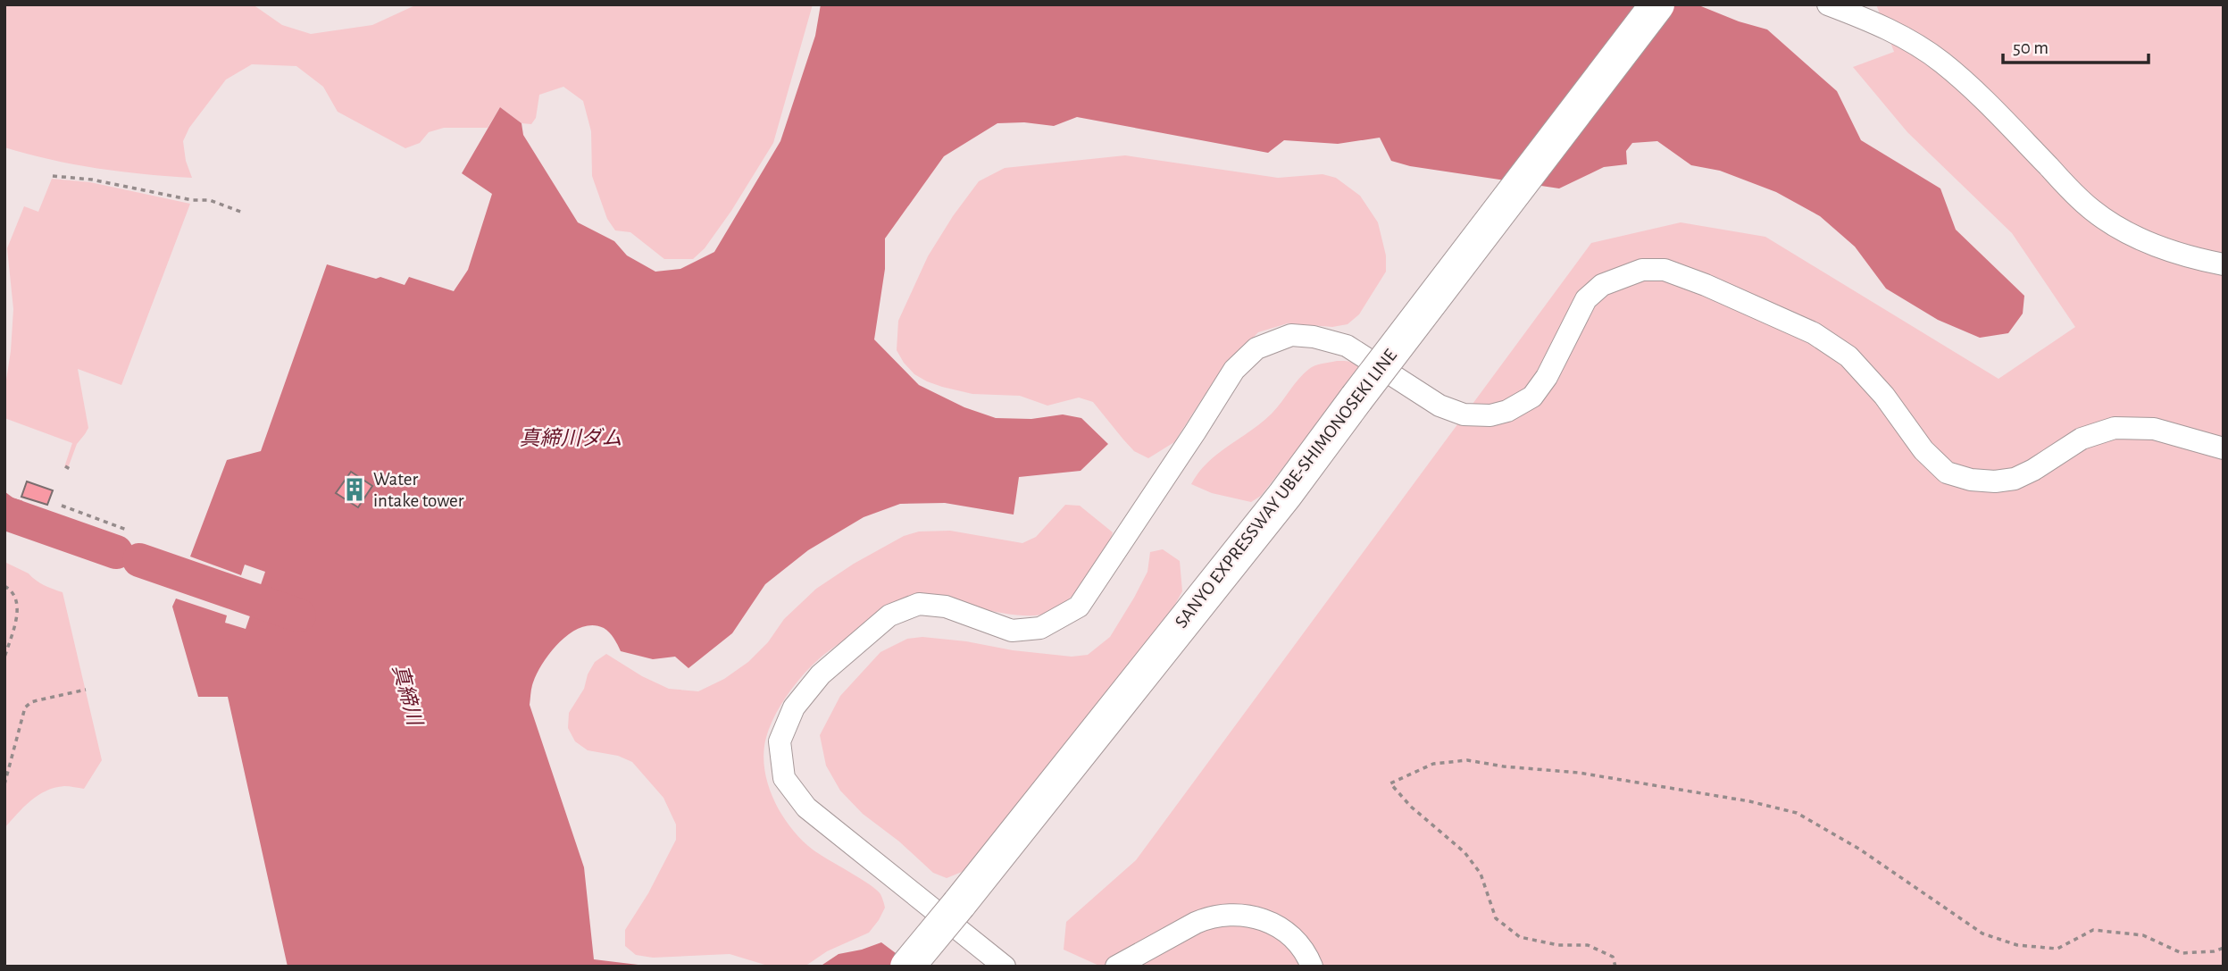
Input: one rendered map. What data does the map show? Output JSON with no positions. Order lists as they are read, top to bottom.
{
  "streets": {
    "highway": ["SANYO EXPRESSWAY UBE-SHIMONOSEKI LINE"]
  },
  "water": ["真締川ダム", "真締川"],
  "places": {
    "building": ["Water intake tower"]
  },
  "scale_bar": "50 m"
}
